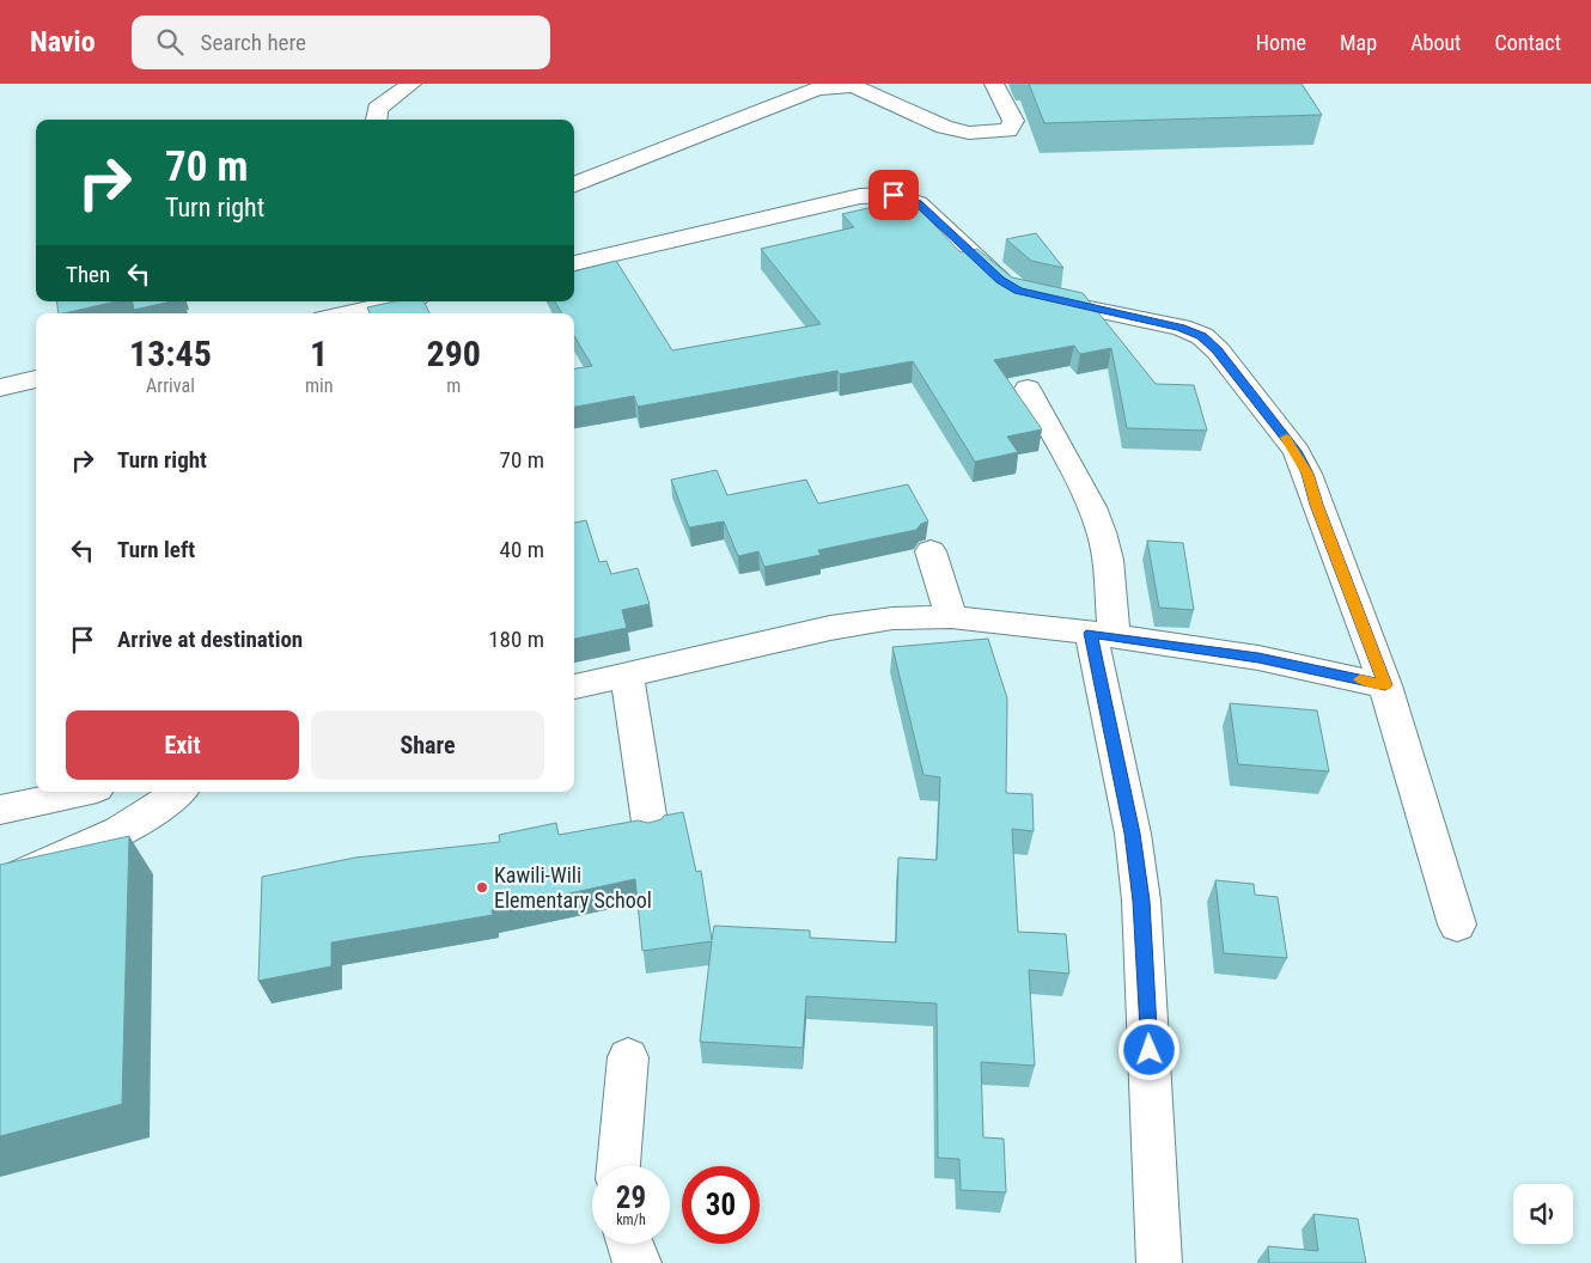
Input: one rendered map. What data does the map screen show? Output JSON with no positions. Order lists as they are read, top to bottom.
{
  "places": ["Kawili-Wili Elementary School"],
  "page": {
    "header": "Navio",
    "search": "Search here",
    "nav": [
      "Home",
      "Map",
      "About",
      "Contact"
    ],
    "turn": ["70 m", "Turn right"],
    "then": "Then",
    "eta": [
      "13:45",
      "Arrival",
      "1",
      "min",
      "290",
      "m"
    ],
    "list": [
      {
        "name": "Turn right",
        "value": "70 m"
      },
      {
        "name": "Turn left",
        "value": "40 m"
      },
      {
        "name": "Arrive at destination",
        "value": "180 m"
      }
    ],
    "buttons": ["Exit", "Share"],
    "speed": "29 km/h",
    "limit": "30"
  }
}
